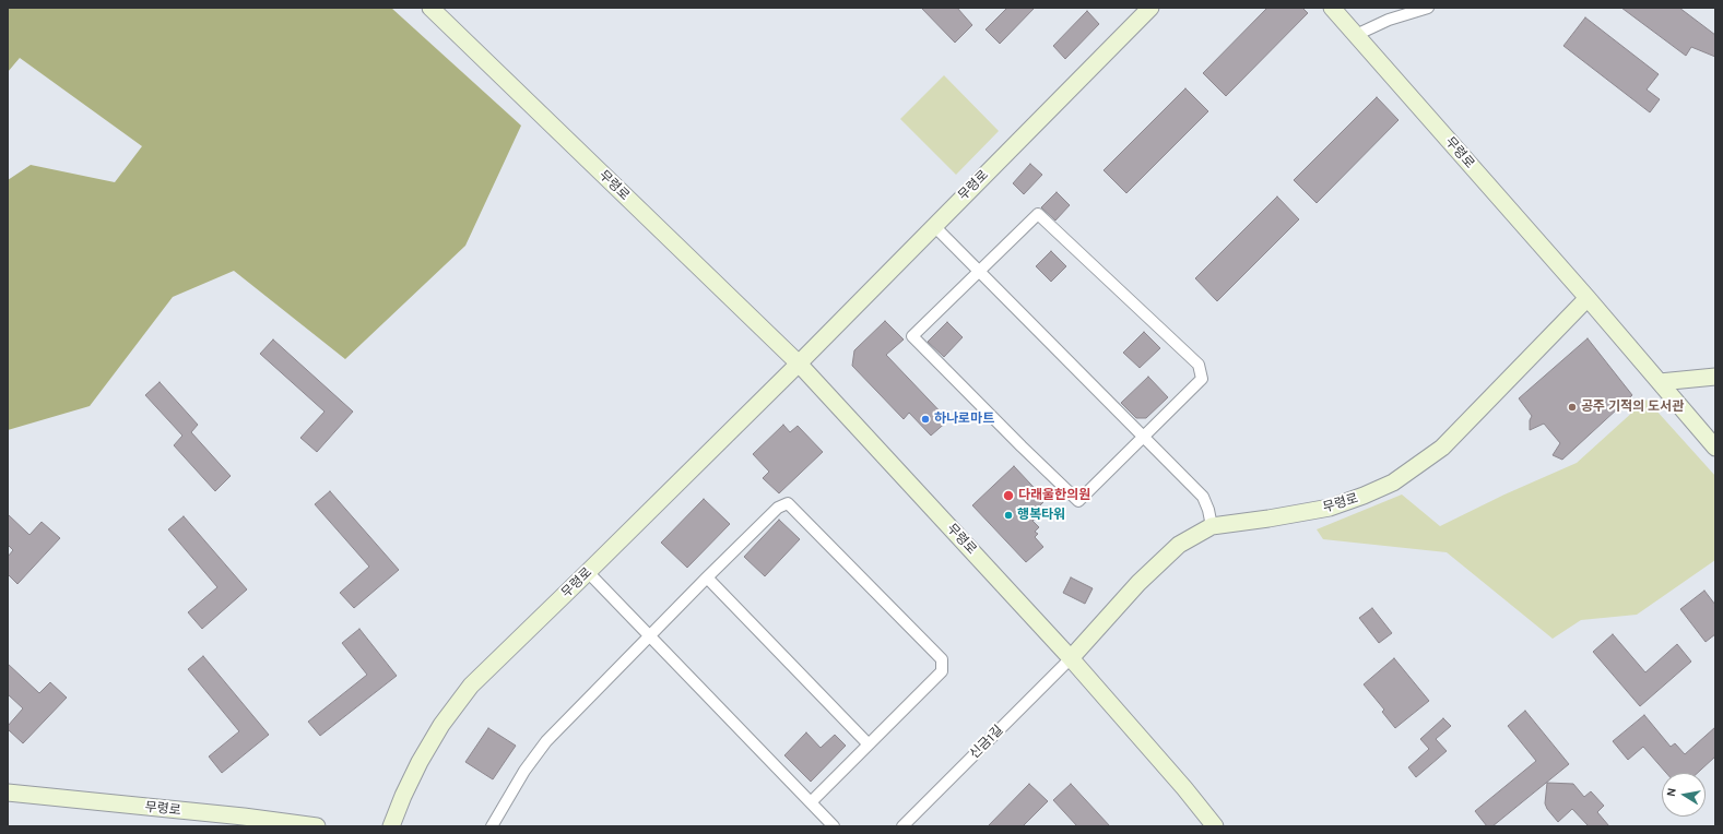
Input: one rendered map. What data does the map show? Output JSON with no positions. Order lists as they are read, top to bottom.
{
  "streets": {
    "street": ["무령로", "신금1길"]
  },
  "crossings": [
    ["무령로", "신금1길"]
  ],
  "places": [
    "공주 기적의 도서관",
    "하나로마트",
    "다래울한의원",
    "행복타워"
  ],
  "north": "left"
}
